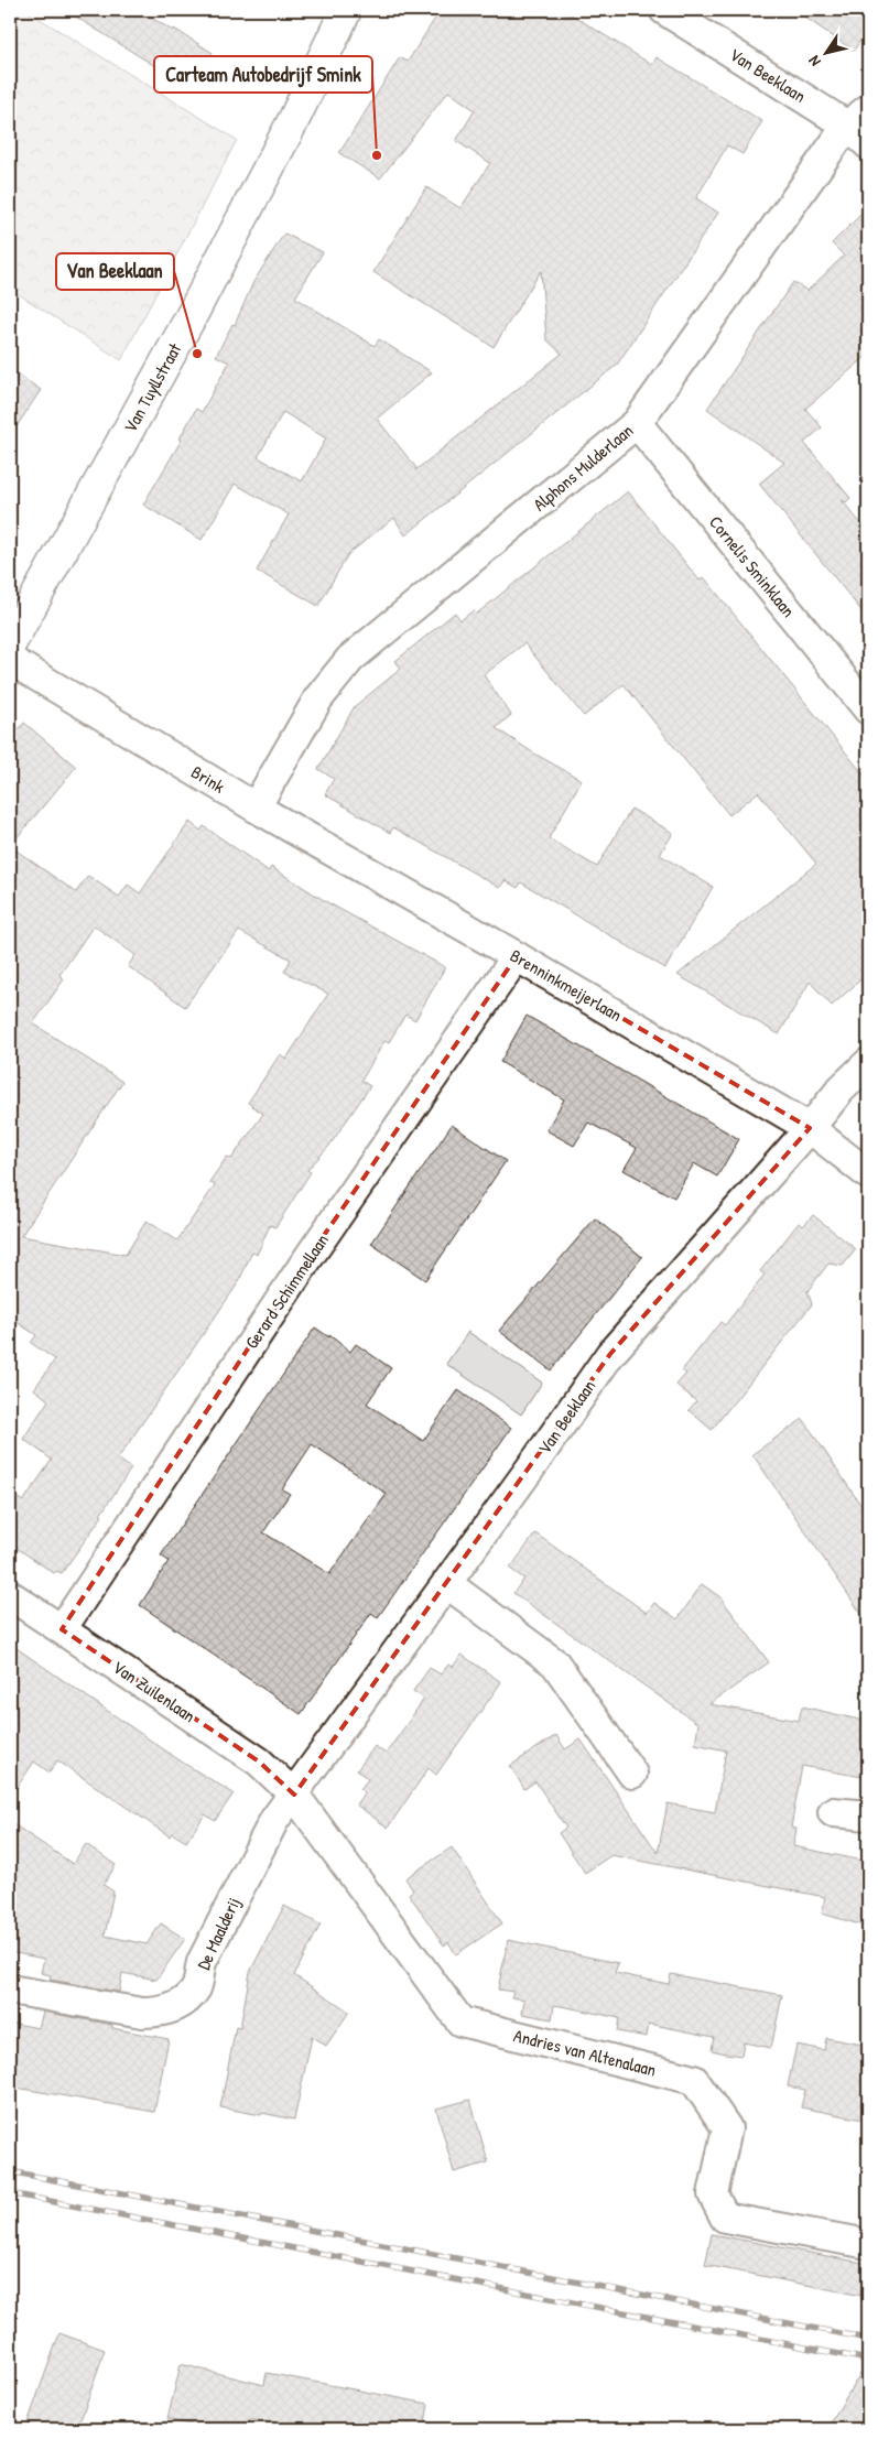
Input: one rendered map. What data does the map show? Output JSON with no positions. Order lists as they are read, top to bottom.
{
  "streets": {
    "street": [
      "Van Beeklaan",
      "Van Tuyllstraat",
      "Alphons Mulderlaan",
      "Cornelis Sminklaan",
      "Brink",
      "Brenninkmeijerlaan",
      "Gerard Schimmellaan",
      "Van Zuilenlaan",
      "De Maalderij",
      "Andries van Altenalaan"
    ]
  },
  "crossings": [
    ["Van Beeklaan", "Alphons Mulderlaan"],
    ["Van Beeklaan", "Brenninkmeijerlaan"],
    ["Van Beeklaan", "Van Zuilenlaan"],
    ["Van Beeklaan", "De Maalderij"],
    ["Van Beeklaan", "Andries van Altenalaan"],
    ["Alphons Mulderlaan", "Cornelis Sminklaan"],
    ["Alphons Mulderlaan", "Brink"],
    ["Alphons Mulderlaan", "Brenninkmeijerlaan"],
    ["Brink", "Brenninkmeijerlaan"],
    ["Brenninkmeijerlaan", "Gerard Schimmellaan"],
    ["Gerard Schimmellaan", "Van Zuilenlaan"],
    ["Van Zuilenlaan", "De Maalderij"],
    ["Van Zuilenlaan", "Andries van Altenalaan"],
    ["De Maalderij", "Andries van Altenalaan"]
  ],
  "places": ["Carteam Autobedrijf Smink", "Van Beeklaan"],
  "north": "bottom left"
}
